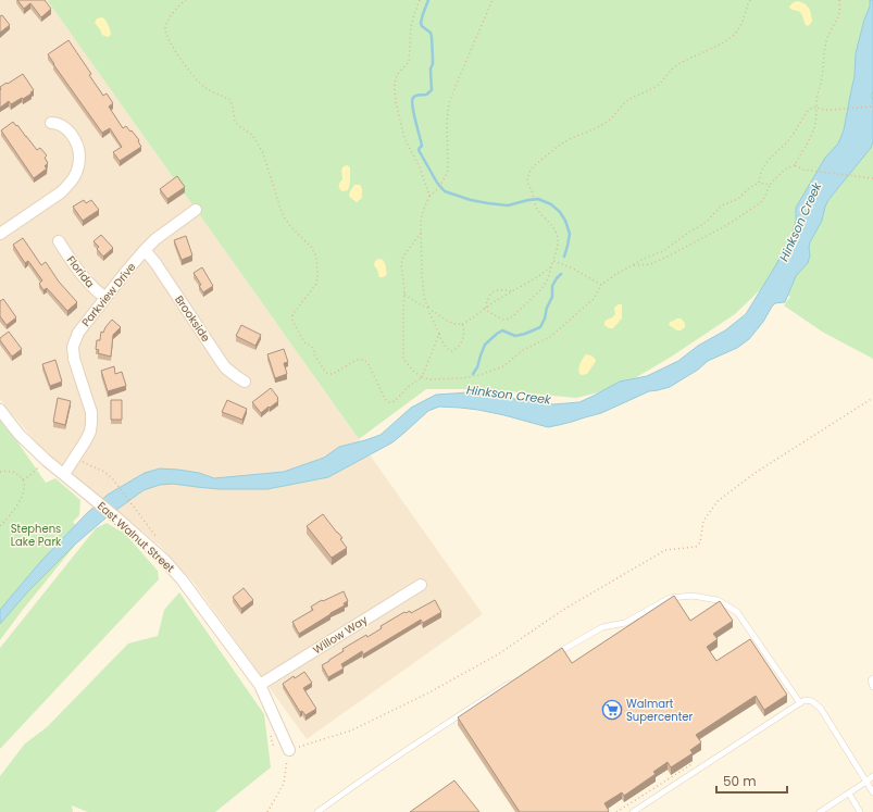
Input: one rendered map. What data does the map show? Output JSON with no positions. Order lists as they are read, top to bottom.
{
  "streets": {
    "street": [
      "Florida",
      "Parkview Drive",
      "Brookside",
      "East Walnut Street",
      "Willow Way"
    ]
  },
  "crossings": [
    ["Florida", "Parkview Drive"],
    ["Parkview Drive", "Brookside"],
    ["Parkview Drive", "East Walnut Street"],
    ["East Walnut Street", "Willow Way"]
  ],
  "water": ["Hinkson Creek"],
  "parks": ["Stephens Lake Park"],
  "places": {
    "supermarket": ["Walmart Supercenter"]
  },
  "scale_bar": "50 m"
}
